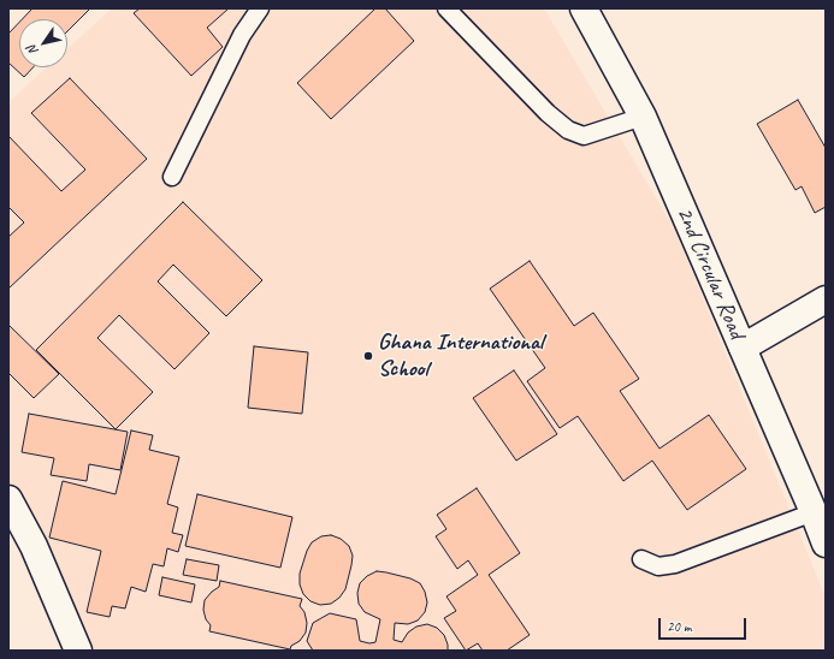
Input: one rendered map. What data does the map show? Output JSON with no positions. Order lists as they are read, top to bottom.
{
  "streets": {
    "street": ["2nd Circular Road"]
  },
  "places": ["Ghana International School"],
  "scale_bar": "20 m",
  "north": "bottom left"
}
